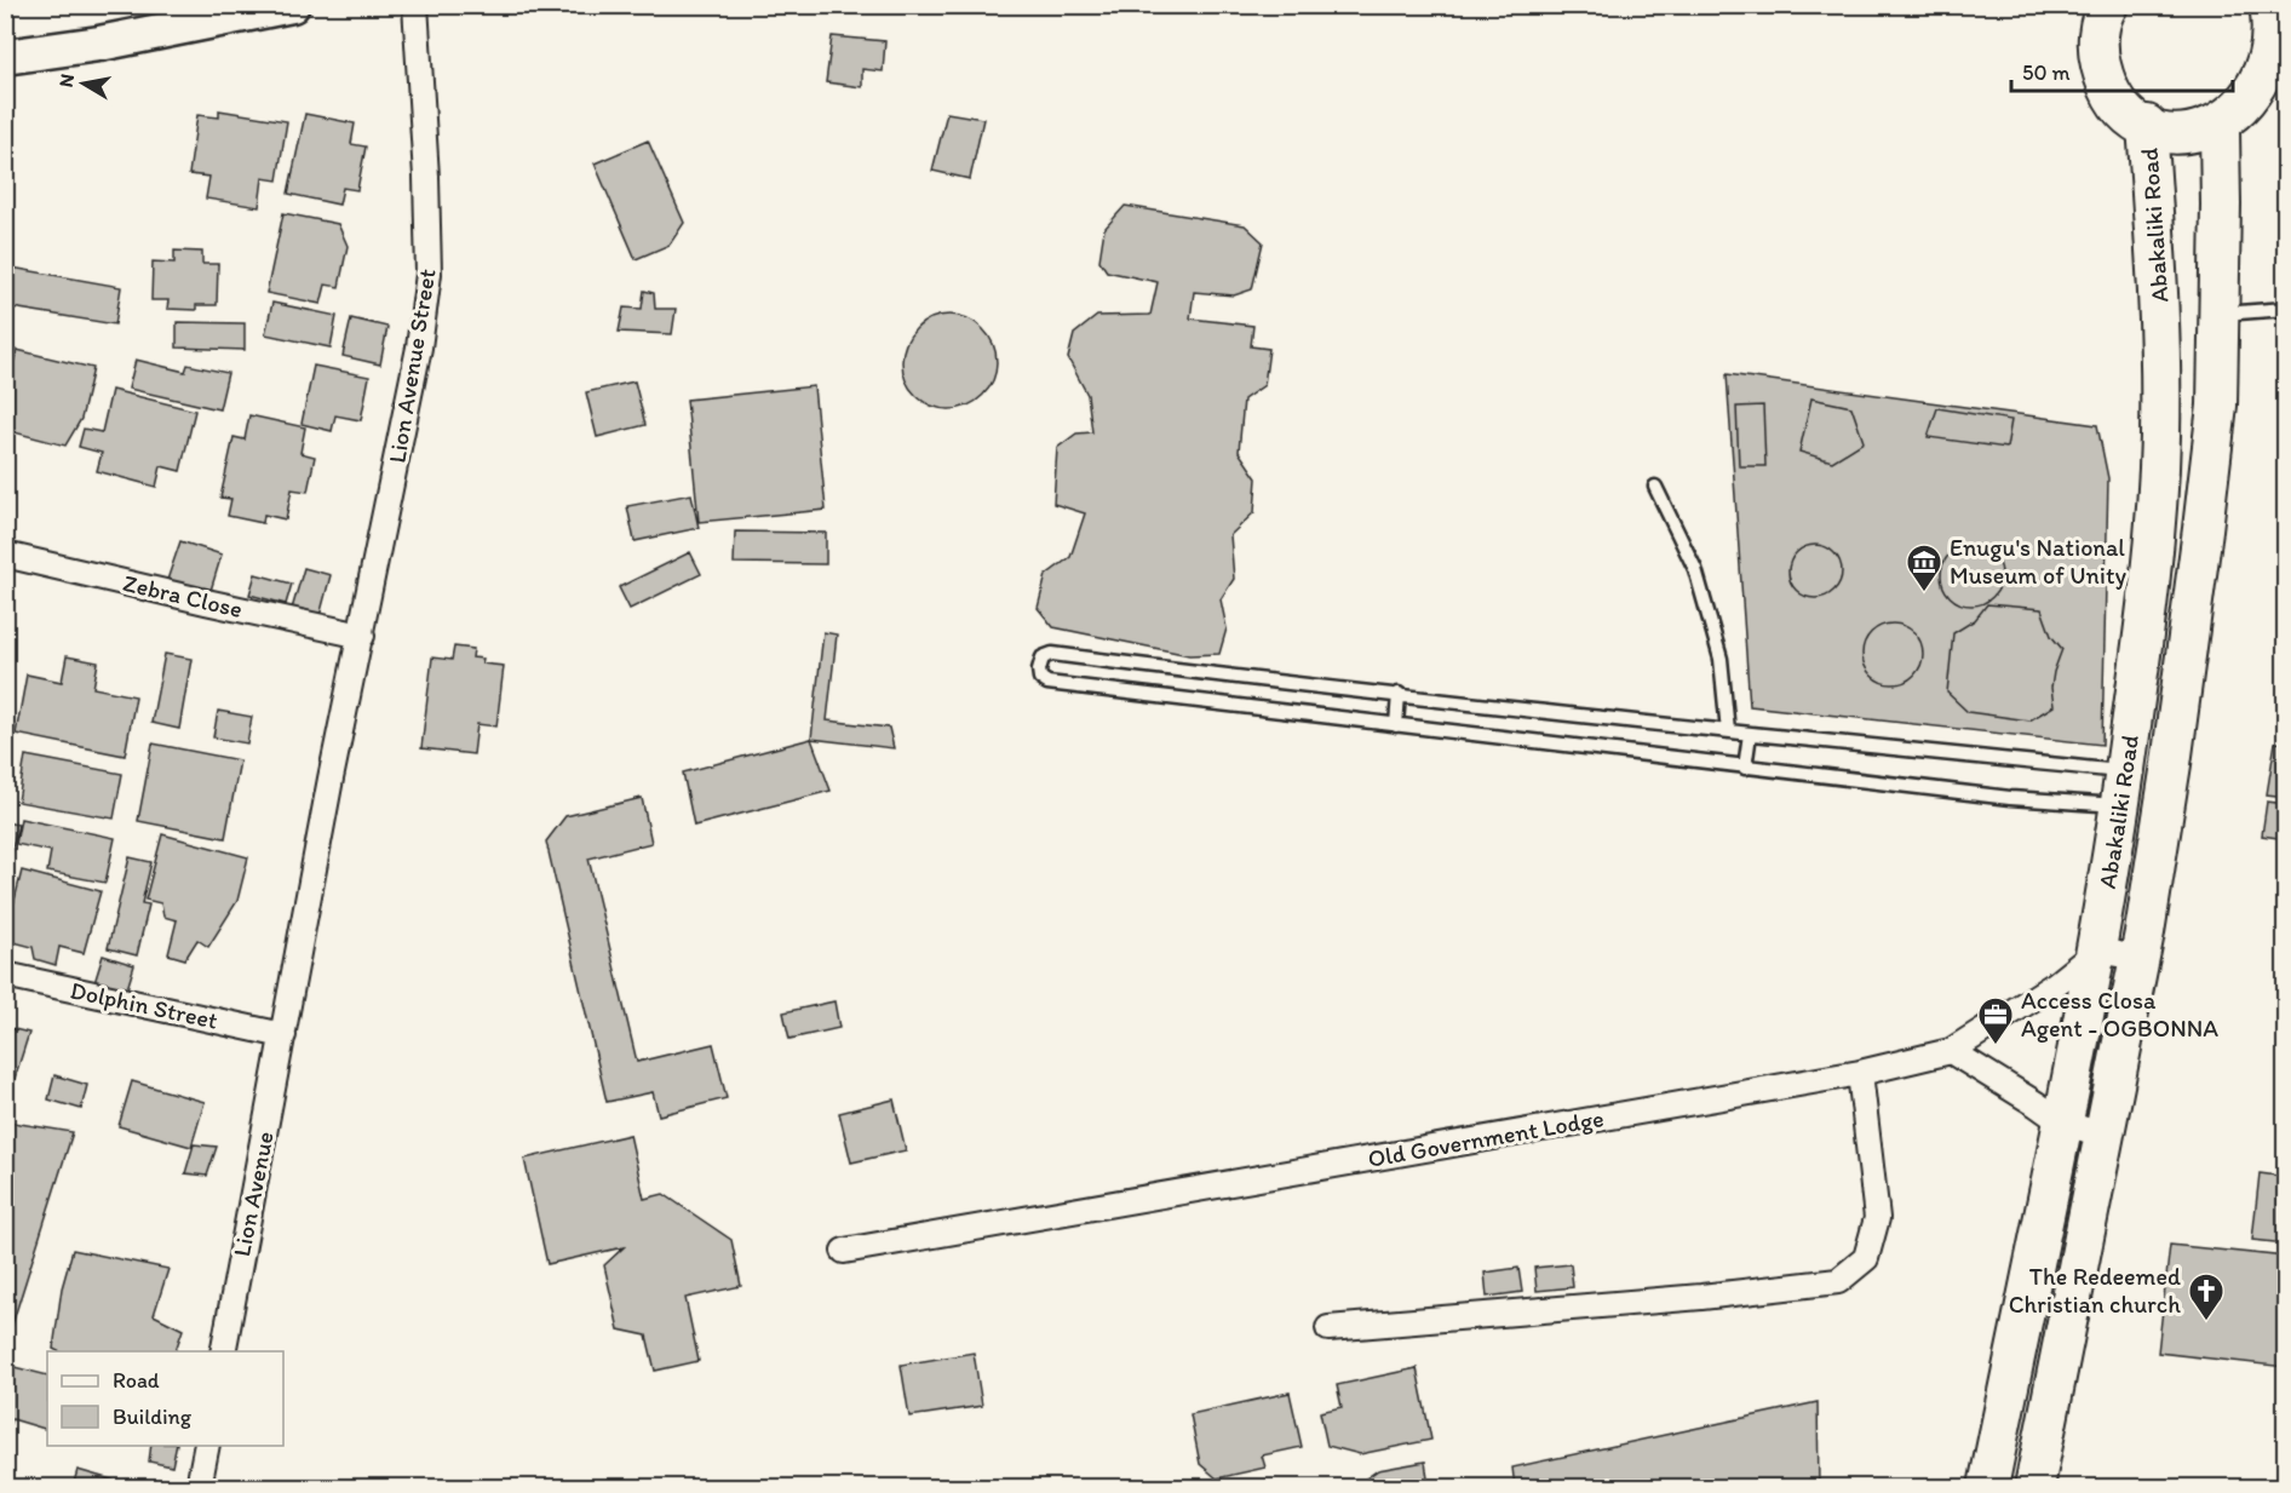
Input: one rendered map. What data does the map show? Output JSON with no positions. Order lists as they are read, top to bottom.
{
  "streets": {
    "main road": ["Abakaliki Road"],
    "street": [
      "Lion Avenue Street",
      "Zebra Close",
      "Dolphin Street",
      "Old Government Lodge",
      "Lion Avenue"
    ]
  },
  "crossings": [
    ["Abakaliki Road", "Old Government Lodge"],
    ["Lion Avenue Street", "Zebra Close"],
    ["Lion Avenue Street", "Dolphin Street"],
    ["Lion Avenue Street", "Lion Avenue"],
    ["Dolphin Street", "Lion Avenue"]
  ],
  "places": {
    "museum": ["Enugu's National Museum of Unity"],
    "office": ["Access Closa Agent - OGBONNA"],
    "church": ["The Redeemed Christian church"]
  },
  "legend": ["Road", "Building"],
  "scale_bar": "50 m",
  "north": "left"
}
